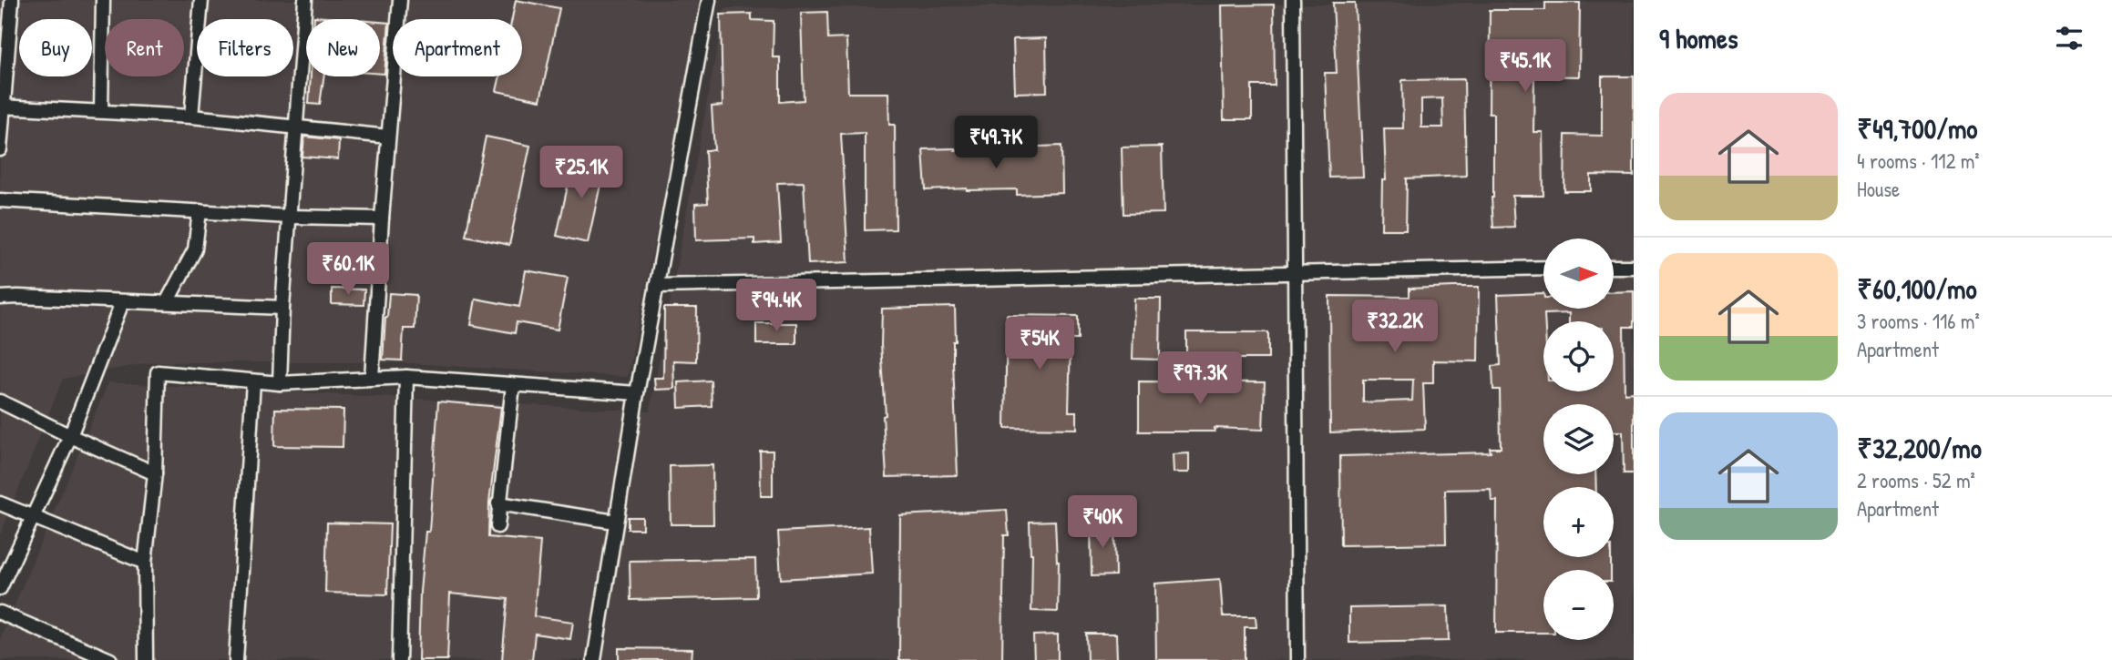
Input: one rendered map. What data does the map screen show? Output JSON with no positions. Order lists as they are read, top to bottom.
{
  "north": "right",
  "page": {
    "heading": "9 homes",
    "chip": [
      "Buy",
      "Rent",
      "Filters",
      "New",
      "Apartment"
    ],
    "price": [
      "₹45.1K",
      "₹49.7K",
      "₹25.1K",
      "₹60.1K",
      "₹94.4K",
      "₹32.2K",
      "₹54K",
      "₹97.3K",
      "₹40K"
    ],
    "list": [
      {
        "name": "₹49,700/mo",
        "note": "4 rooms · 112 m² · House"
      },
      {
        "name": "₹60,100/mo",
        "note": "3 rooms · 116 m² · Apartment"
      },
      {
        "name": "₹32,200/mo",
        "note": "2 rooms · 52 m² · Apartment"
      }
    ],
    "map_buttons": ["+", "−"]
  }
}
